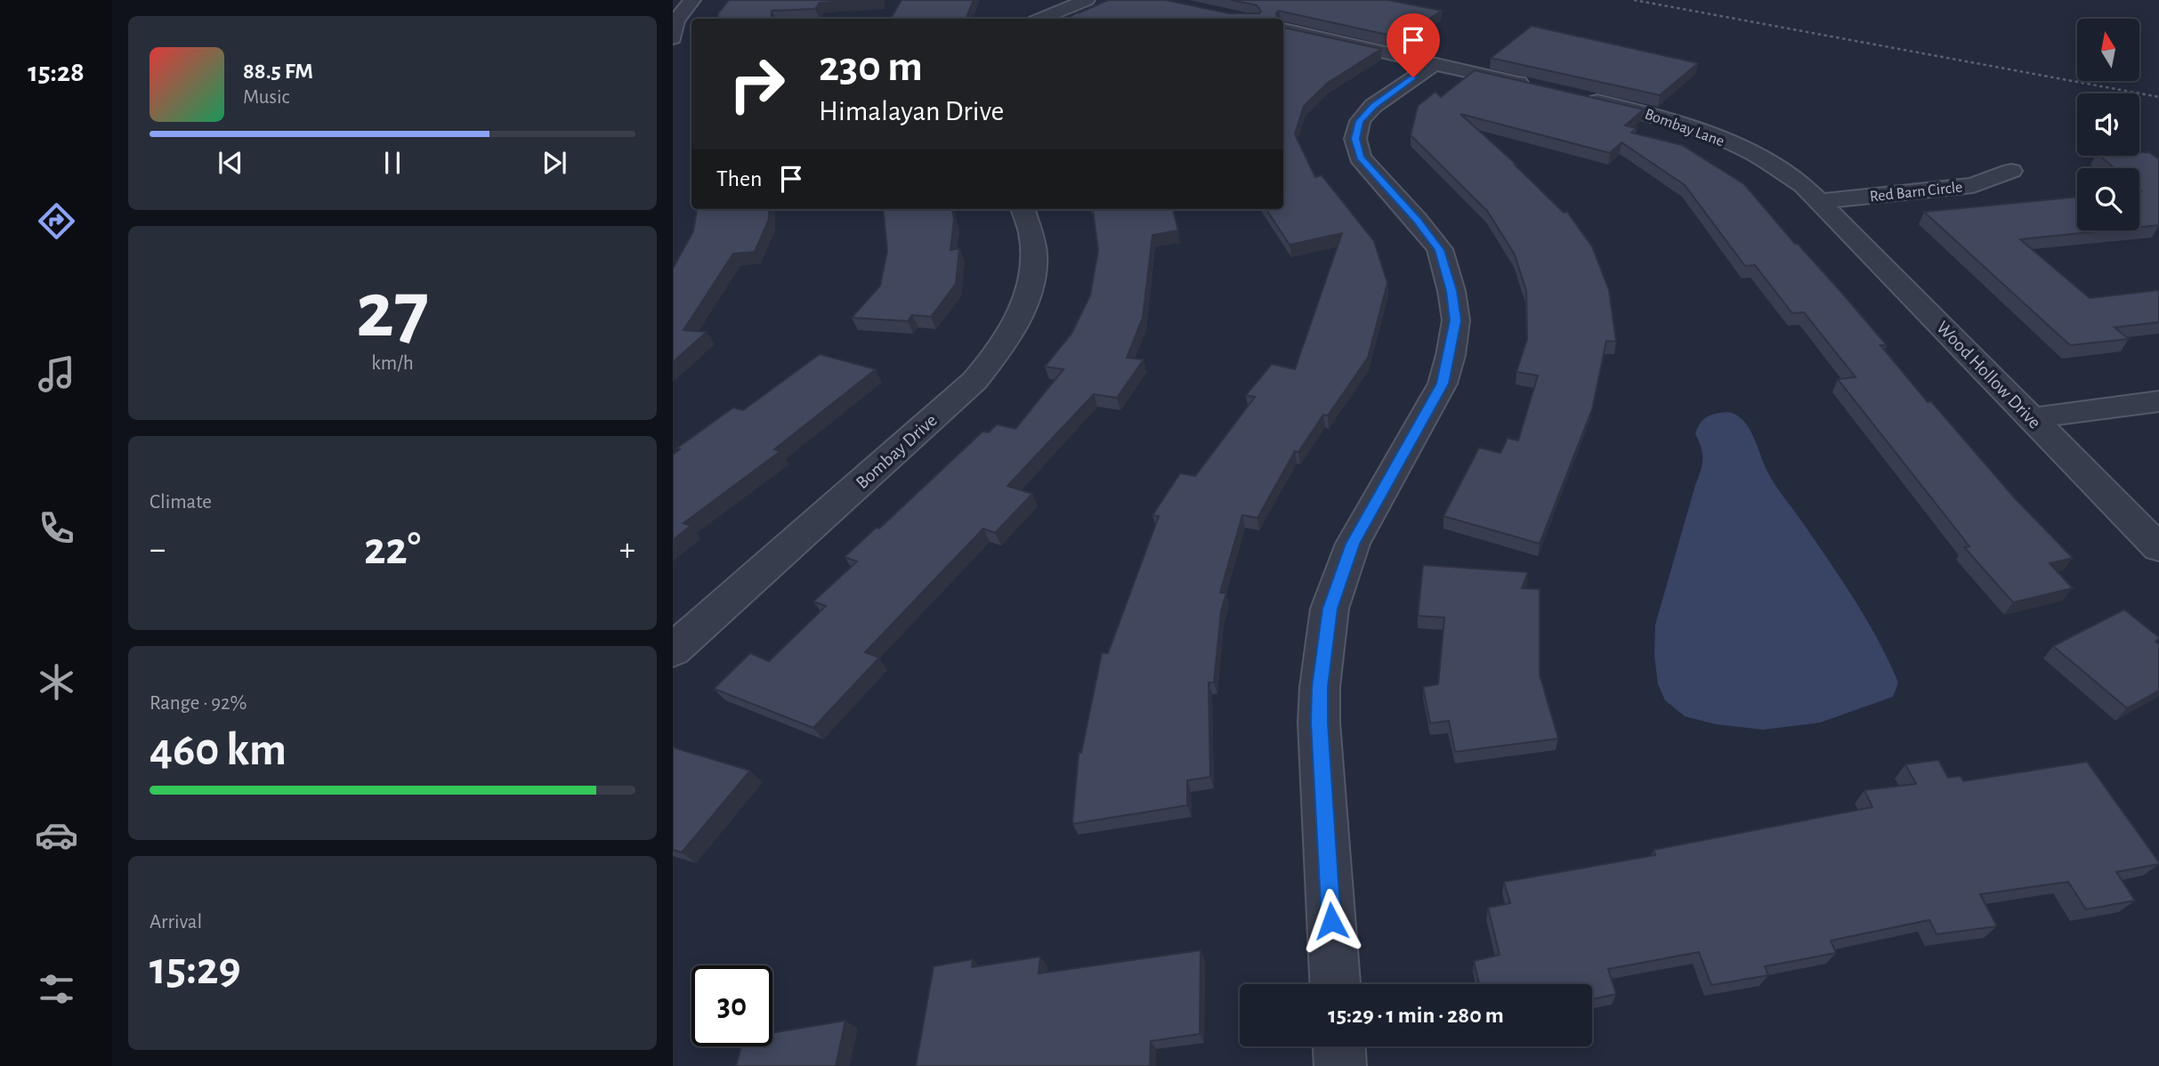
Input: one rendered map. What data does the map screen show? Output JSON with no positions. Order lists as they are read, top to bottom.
{
  "streets": {
    "street": [
      "Bombay Lane",
      "Red Barn Circle",
      "Wood Hollow Drive",
      "Bombay Drive"
    ]
  },
  "crossings": [
    ["Bombay Lane", "Red Barn Circle"],
    ["Bombay Lane", "Wood Hollow Drive"],
    ["Red Barn Circle", "Wood Hollow Drive"]
  ],
  "north": "top",
  "page": {
    "tabs": "15:28",
    "turn": ["230 m", "Himalayan Drive"],
    "song": ["88.5 FM", "Music"],
    "then": "Then",
    "tile": [
      ["27", "km/h"],
      "Climate",
      ["Range · 92%", "460 km"],
      ["Arrival", "15:29"]
    ],
    "heat": ["−", "22°", "+"],
    "limit": "30",
    "trip": "15:29 · 1 min · 280 m"
  }
}
